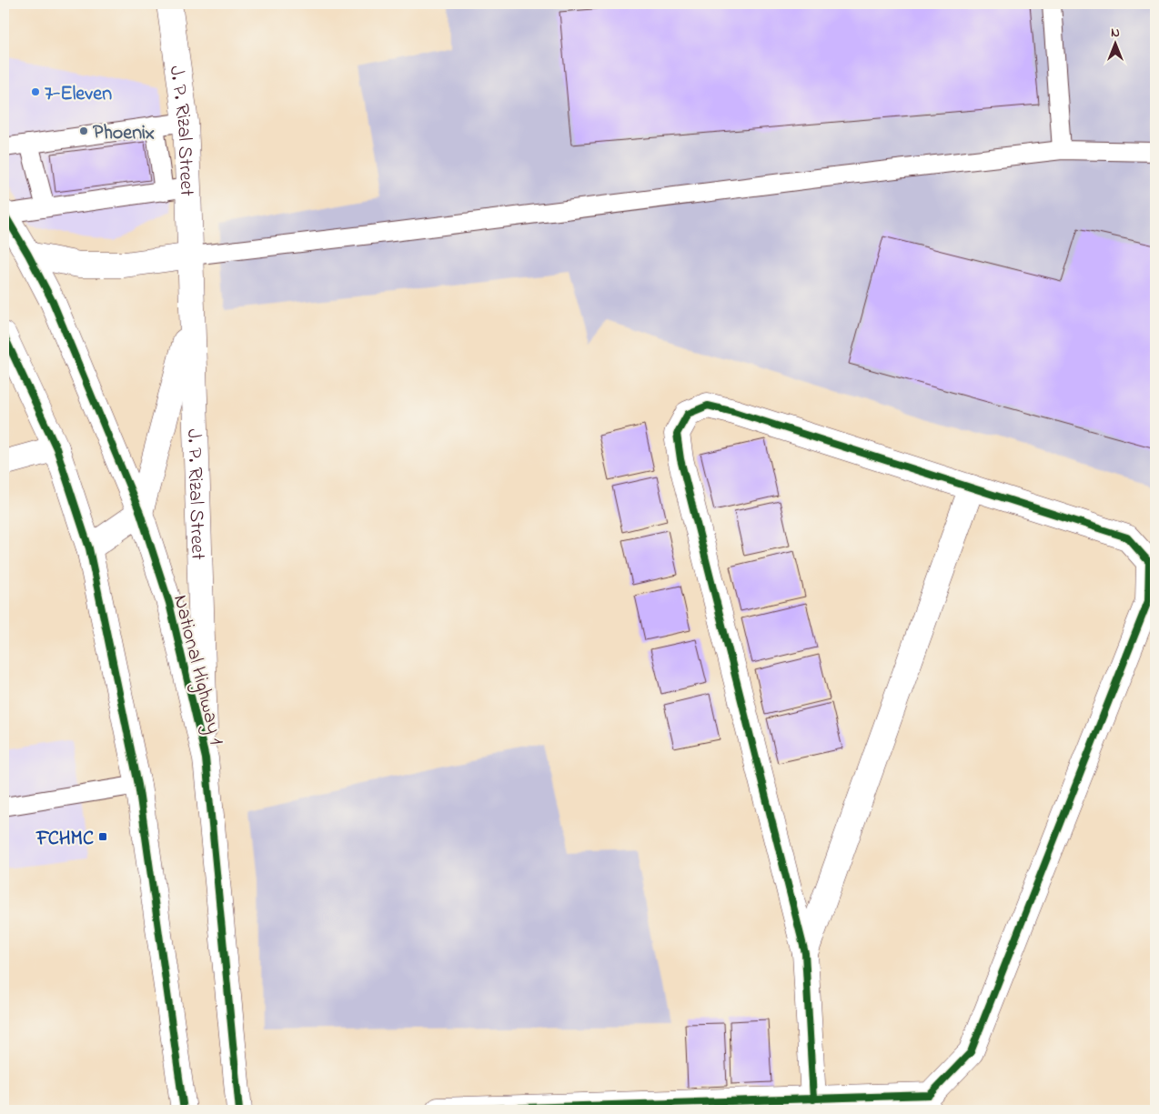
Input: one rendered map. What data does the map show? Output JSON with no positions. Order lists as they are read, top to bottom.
{
  "streets": {
    "main road": ["J. P. Rizal Street", "National Highway 1"]
  },
  "crossings": [
    ["J. P. Rizal Street", "National Highway 1"]
  ],
  "places": {
    "other": ["7-Eleven", "Phoenix"],
    "transit": ["FCHMC"]
  },
  "north": "top"
}
